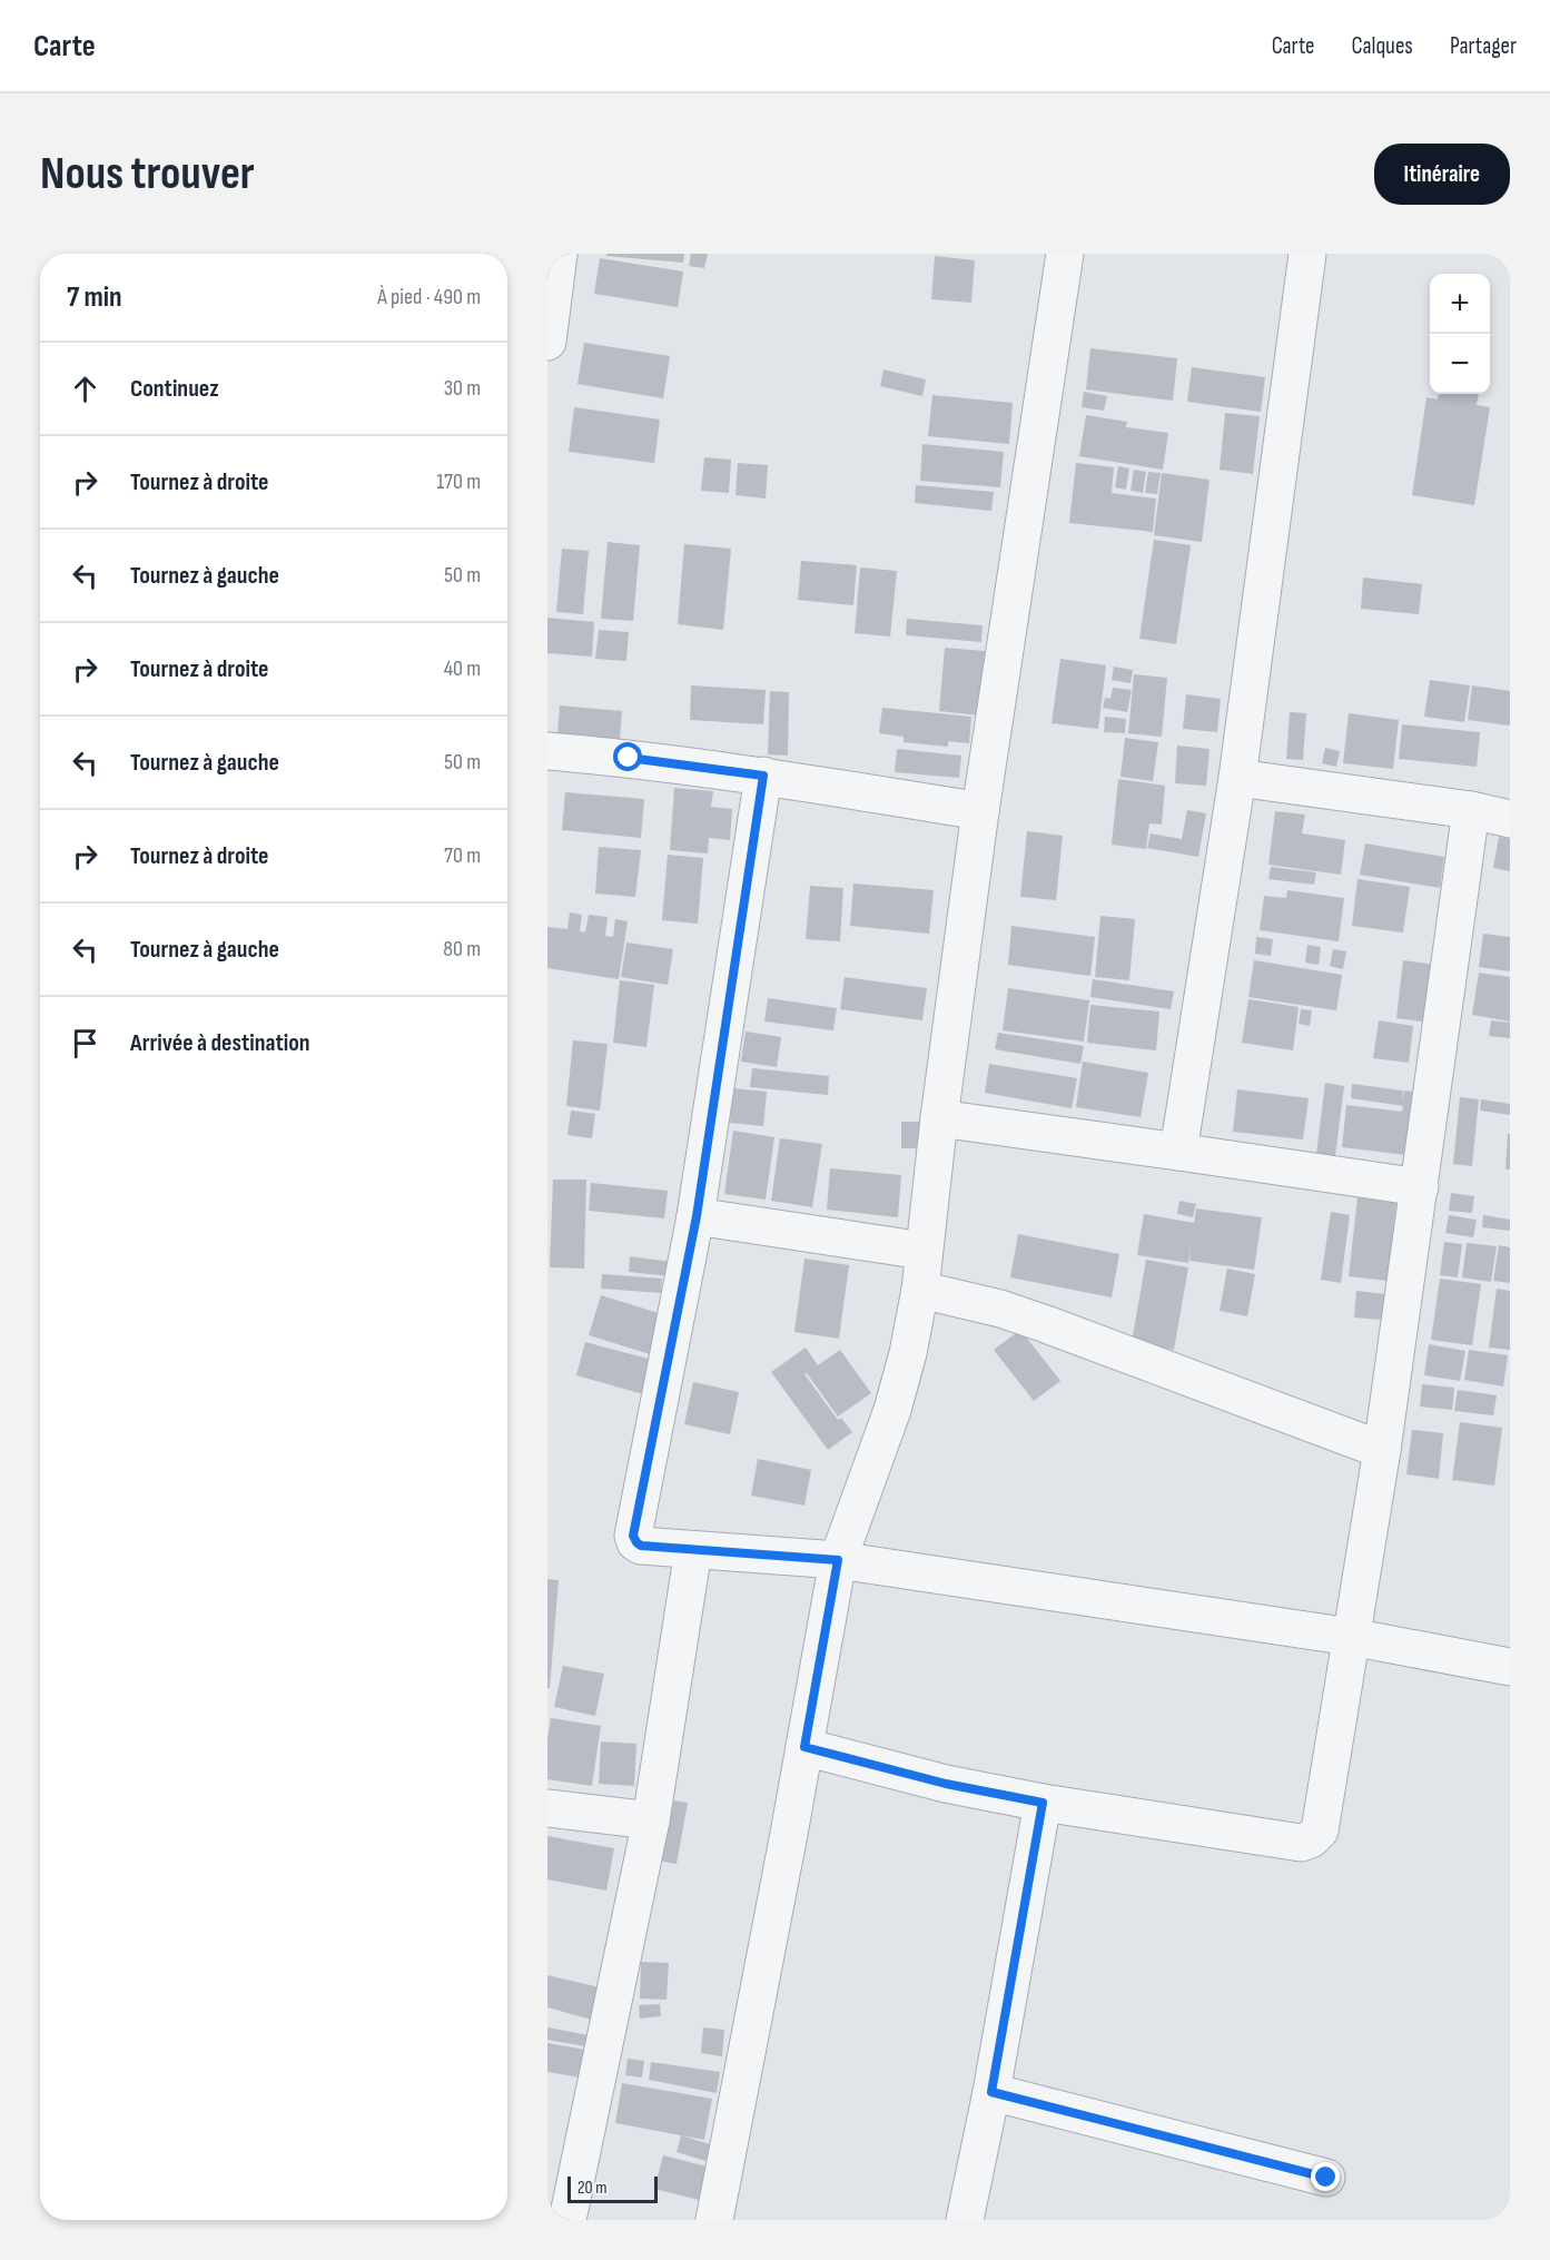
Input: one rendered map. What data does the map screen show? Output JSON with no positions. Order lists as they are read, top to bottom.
{
  "scale_bar": "20 m",
  "page": {
    "header": "Carte",
    "nav": ["Carte", "Calques", "Partager"],
    "buttons": "Itinéraire",
    "title": "Nous trouver",
    "heading": ["7 min", "À pied · 490 m"],
    "map_buttons": ["+", "−"],
    "list": [
      ["Continuez", "30 m"],
      ["Tournez à droite", "170 m"],
      ["Tournez à gauche", "50 m"],
      ["Tournez à droite", "40 m"],
      ["Tournez à gauche", "50 m"],
      ["Tournez à droite", "70 m"],
      ["Tournez à gauche", "80 m"],
      "Arrivée à destination"
    ],
    "scale": "20 m"
  }
}
